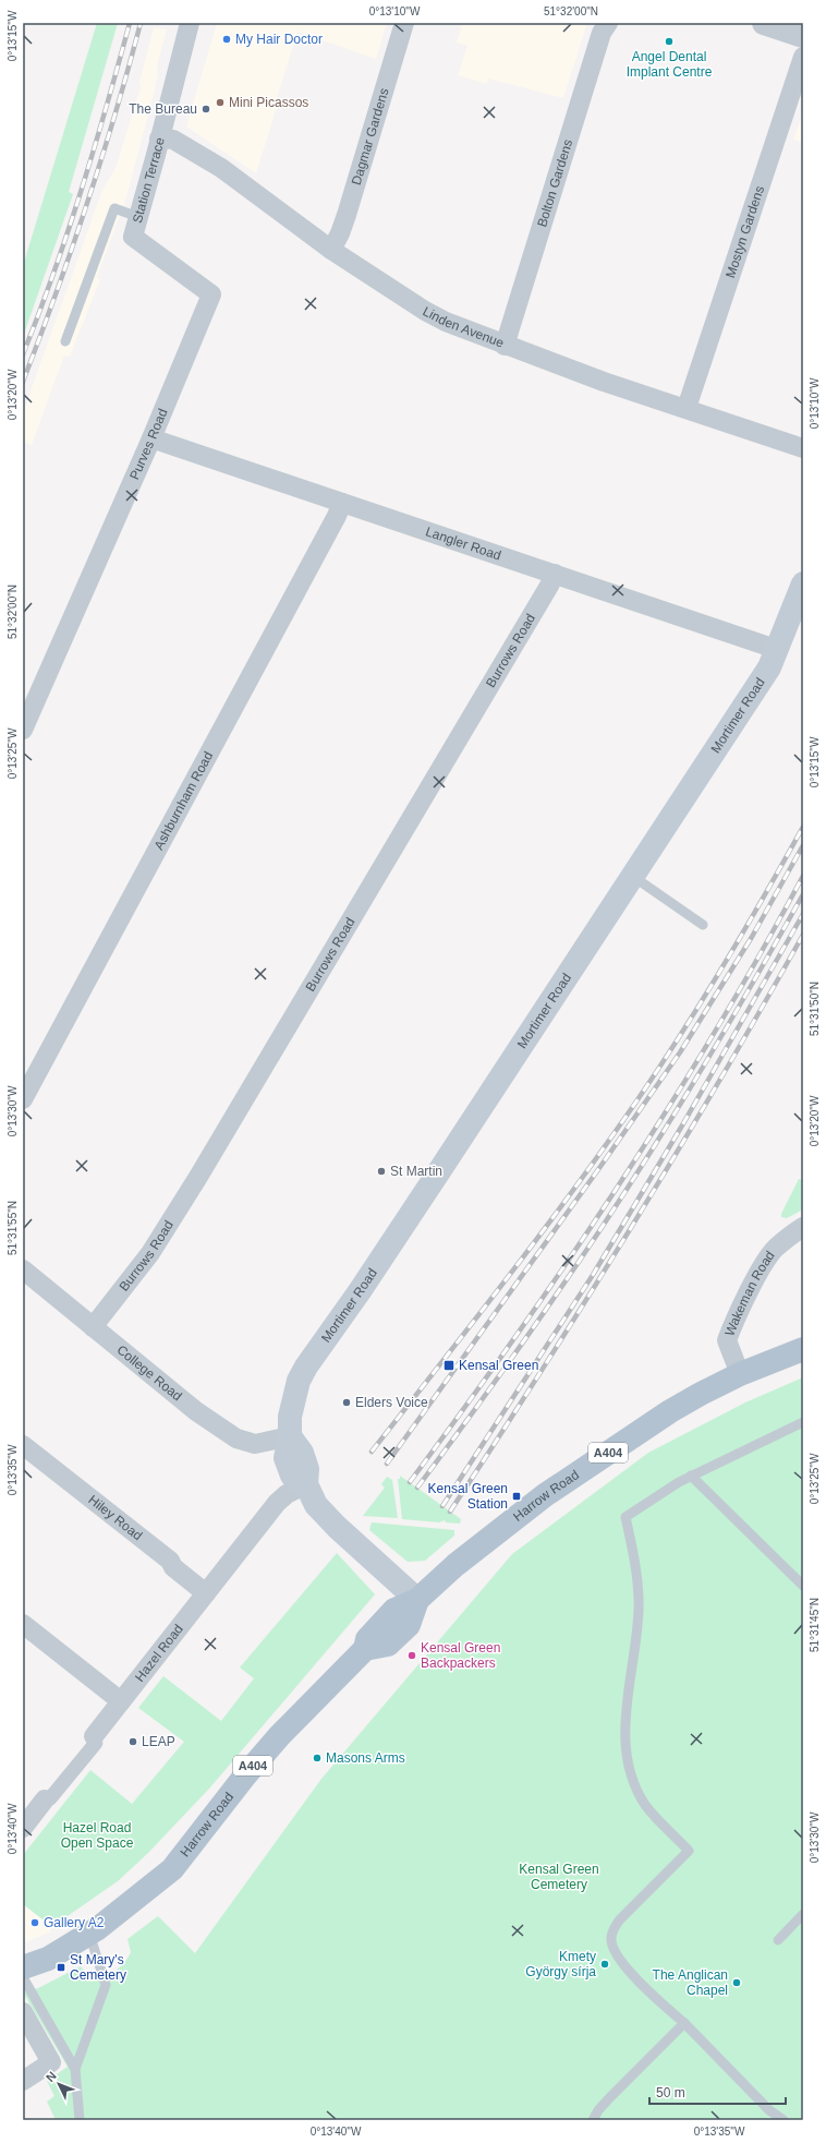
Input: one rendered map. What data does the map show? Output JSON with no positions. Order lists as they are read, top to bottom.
{
  "streets": {
    "main road": ["Mortimer Road", "A404", "Harrow Road"],
    "street": [
      "Dagmar Gardens",
      "Station Terrace",
      "Bolton Gardens",
      "Mostyn Gardens",
      "Linden Avenue",
      "Purves Road",
      "Langler Road",
      "Burrows Road",
      "Ashburnham Road",
      "Wakeman Road",
      "College Road",
      "Hiley Road",
      "Hazel Road"
    ]
  },
  "crossings": [
    ["Dagmar Gardens", "Linden Avenue"],
    ["Station Terrace", "Linden Avenue"],
    ["Station Terrace", "Purves Road"],
    ["Bolton Gardens", "Linden Avenue"],
    ["Mostyn Gardens", "Linden Avenue"],
    ["Purves Road", "Langler Road"],
    ["Langler Road", "Burrows Road"],
    ["Langler Road", "Mortimer Road"],
    ["Langler Road", "Ashburnham Road"],
    ["Burrows Road", "College Road"],
    ["Mortimer Road", "College Road"],
    ["Wakeman Road", "Harrow Road"],
    ["Hiley Road", "Hazel Road"]
  ],
  "parks": ["Hazel Road Open Space", "Kensal Green Cemetery"],
  "places": {
    "other": [
      "My Hair Doctor",
      "Angel Dental Implant Centre",
      "Mini Picassos",
      "The Bureau",
      "St Martin",
      "Elders Voice",
      "Kensal Green Backpackers",
      "LEAP",
      "Masons Arms",
      "Gallery A2",
      "Kmety György sírja",
      "The Anglican Chapel"
    ],
    "transit": ["Kensal Green", "Kensal Green Station", "St Mary's Cemetery"]
  },
  "scale_bar": "50 m",
  "north": "top left",
  "coordinates": [
    "0°13'10\"W",
    "51°32'00\"N",
    "0°13'15\"W",
    "0°13'20\"W",
    "0°13'25\"W",
    "51°31'50\"N",
    "0°13'30\"W",
    "51°31'55\"N",
    "0°13'35\"W",
    "51°31'45\"N",
    "0°13'40\"W"
  ]
}
